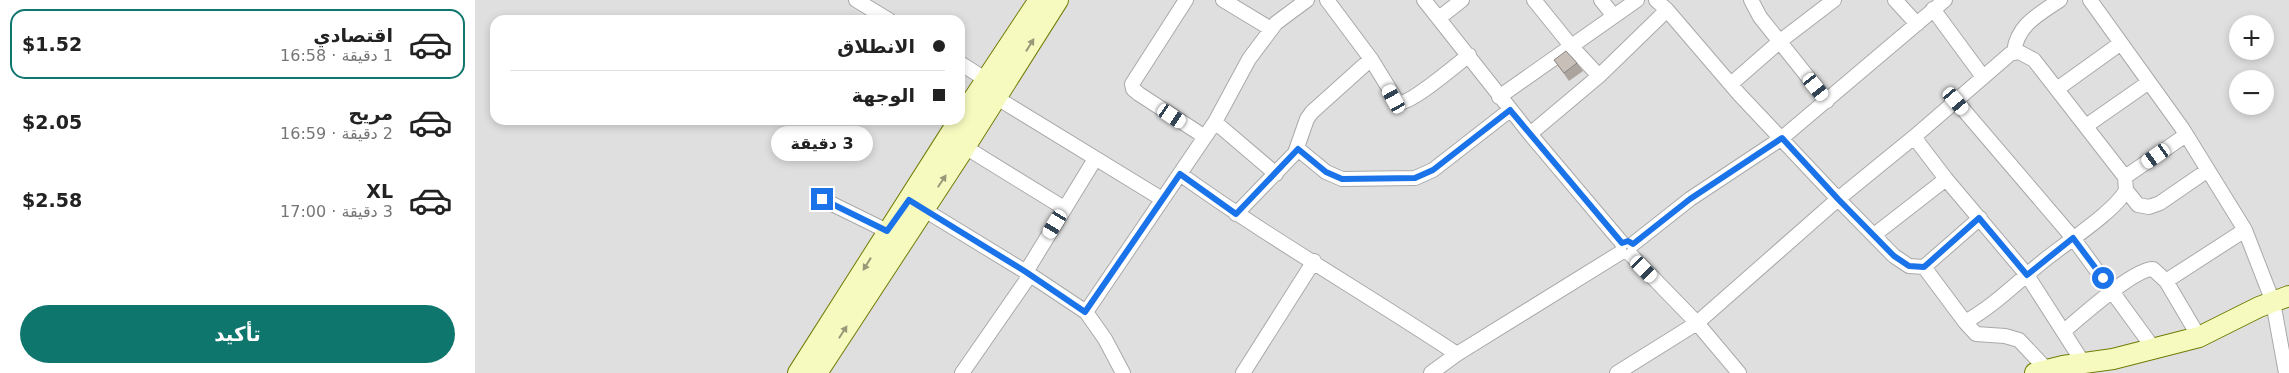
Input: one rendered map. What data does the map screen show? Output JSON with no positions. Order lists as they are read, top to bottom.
{
  "page": {
    "list": [
      {
        "name": "اقتصادي",
        "note": "1 دقيقة · 16:58",
        "value": "$1.52"
      },
      {
        "name": "مريح",
        "note": "2 دقيقة · 16:59",
        "value": "$2.05"
      },
      {
        "name": "XL",
        "note": "3 دقيقة · 17:00",
        "value": "$2.58"
      }
    ],
    "map_buttons": ["+", "−"],
    "banner": ["الانطلاق", "الوجهة"],
    "bubble": "3 دقيقة",
    "buttons": "تأكيد"
  }
}
